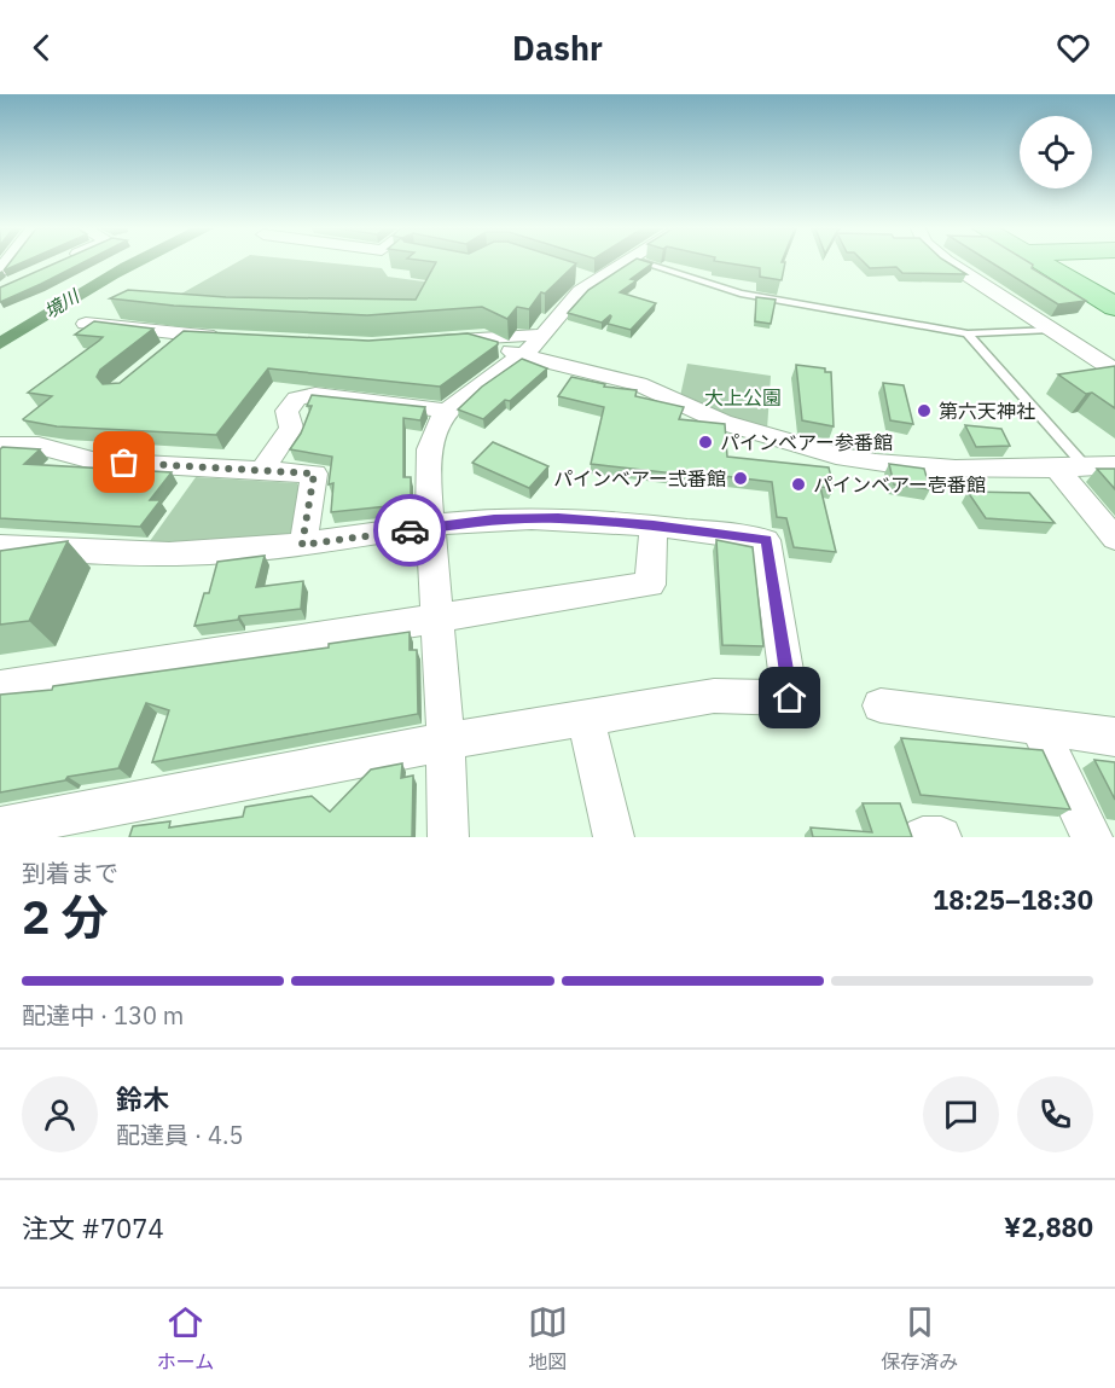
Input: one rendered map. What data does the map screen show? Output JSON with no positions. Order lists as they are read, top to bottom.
{
  "water": ["境川"],
  "parks": ["大上公園"],
  "places": [
    "第六天神社",
    "パインベアー参番館",
    "パインベアー弍番館",
    "パインベアー壱番館"
  ],
  "page": {
    "header": "Dashr",
    "heading": ["2 分", "到着まで", "18:25–18:30"],
    "panel": [
      "鈴木",
      "配達員 · 4.5",
      "注文 #7074",
      "¥2,880"
    ],
    "bar": "配達中 · 130 m",
    "tabs": ["ホーム", "地図", "保存済み"]
  }
}
